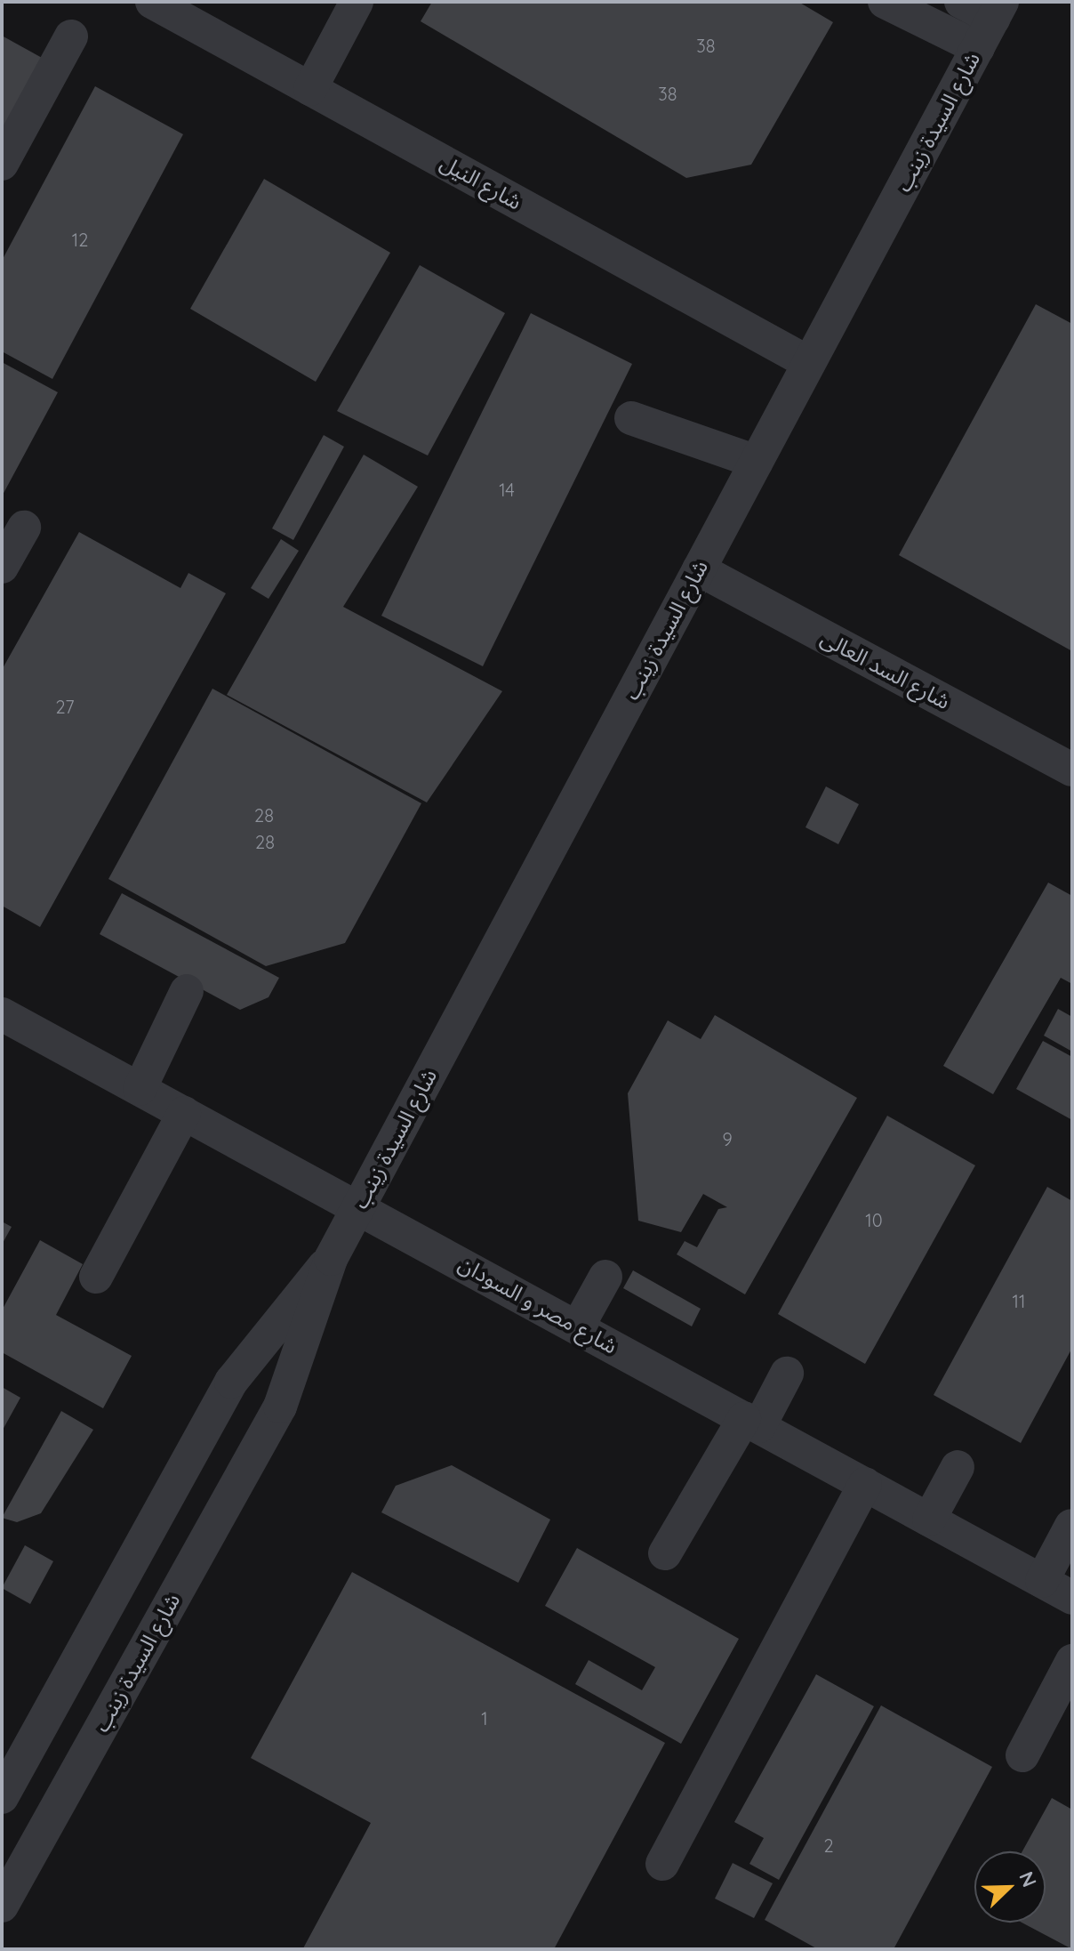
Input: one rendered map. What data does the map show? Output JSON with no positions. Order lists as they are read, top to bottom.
{
  "streets": {
    "lane": [
      "شارع السيدة زينب",
      "شارع النيل",
      "شارع السد العالى",
      "شارع مصر و السودان"
    ]
  },
  "crossings": [
    ["شارع السيدة زينب", "شارع النيل"],
    ["شارع السيدة زينب", "شارع السد العالى"],
    ["شارع السيدة زينب", "شارع مصر و السودان"]
  ],
  "house_numbers": [
    "38",
    "38",
    "12",
    "14",
    "27",
    "28",
    "28",
    "9",
    "10",
    "11",
    "1",
    "2"
  ],
  "north": "top right"
}
